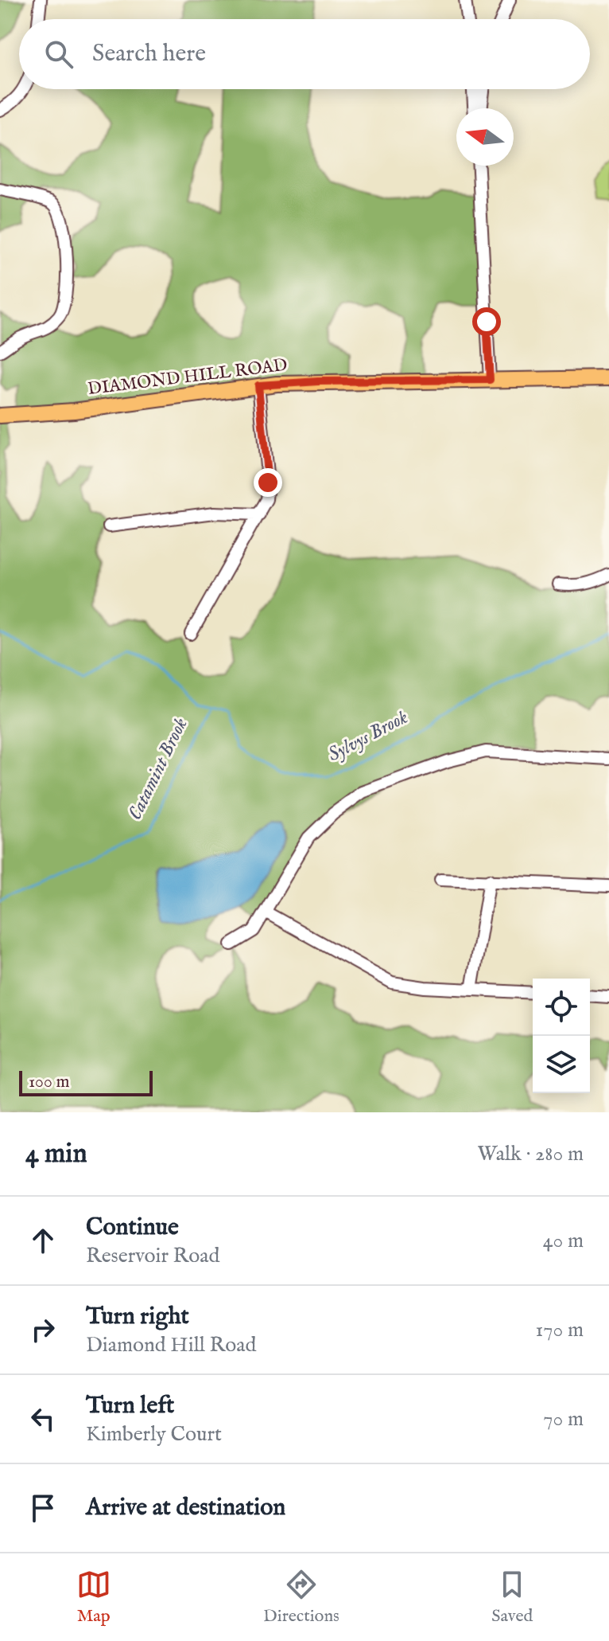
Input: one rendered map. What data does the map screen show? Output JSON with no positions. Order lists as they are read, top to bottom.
{
  "streets": {
    "main road": ["DIAMOND HILL ROAD"]
  },
  "water": ["Sylvys Brook", "Catamint Brook"],
  "scale_bar": "100 m",
  "north": "left",
  "page": {
    "search": "Search here",
    "scale": "100 m",
    "heading": ["4 min", "Walk · 280 m"],
    "list": [
      ["Continue", "Reservoir Road", "40 m"],
      ["Turn right", "Diamond Hill Road", "170 m"],
      ["Turn left", "Kimberly Court", "70 m"],
      "Arrive at destination"
    ],
    "nav": ["Map", "Directions", "Saved"]
  }
}
